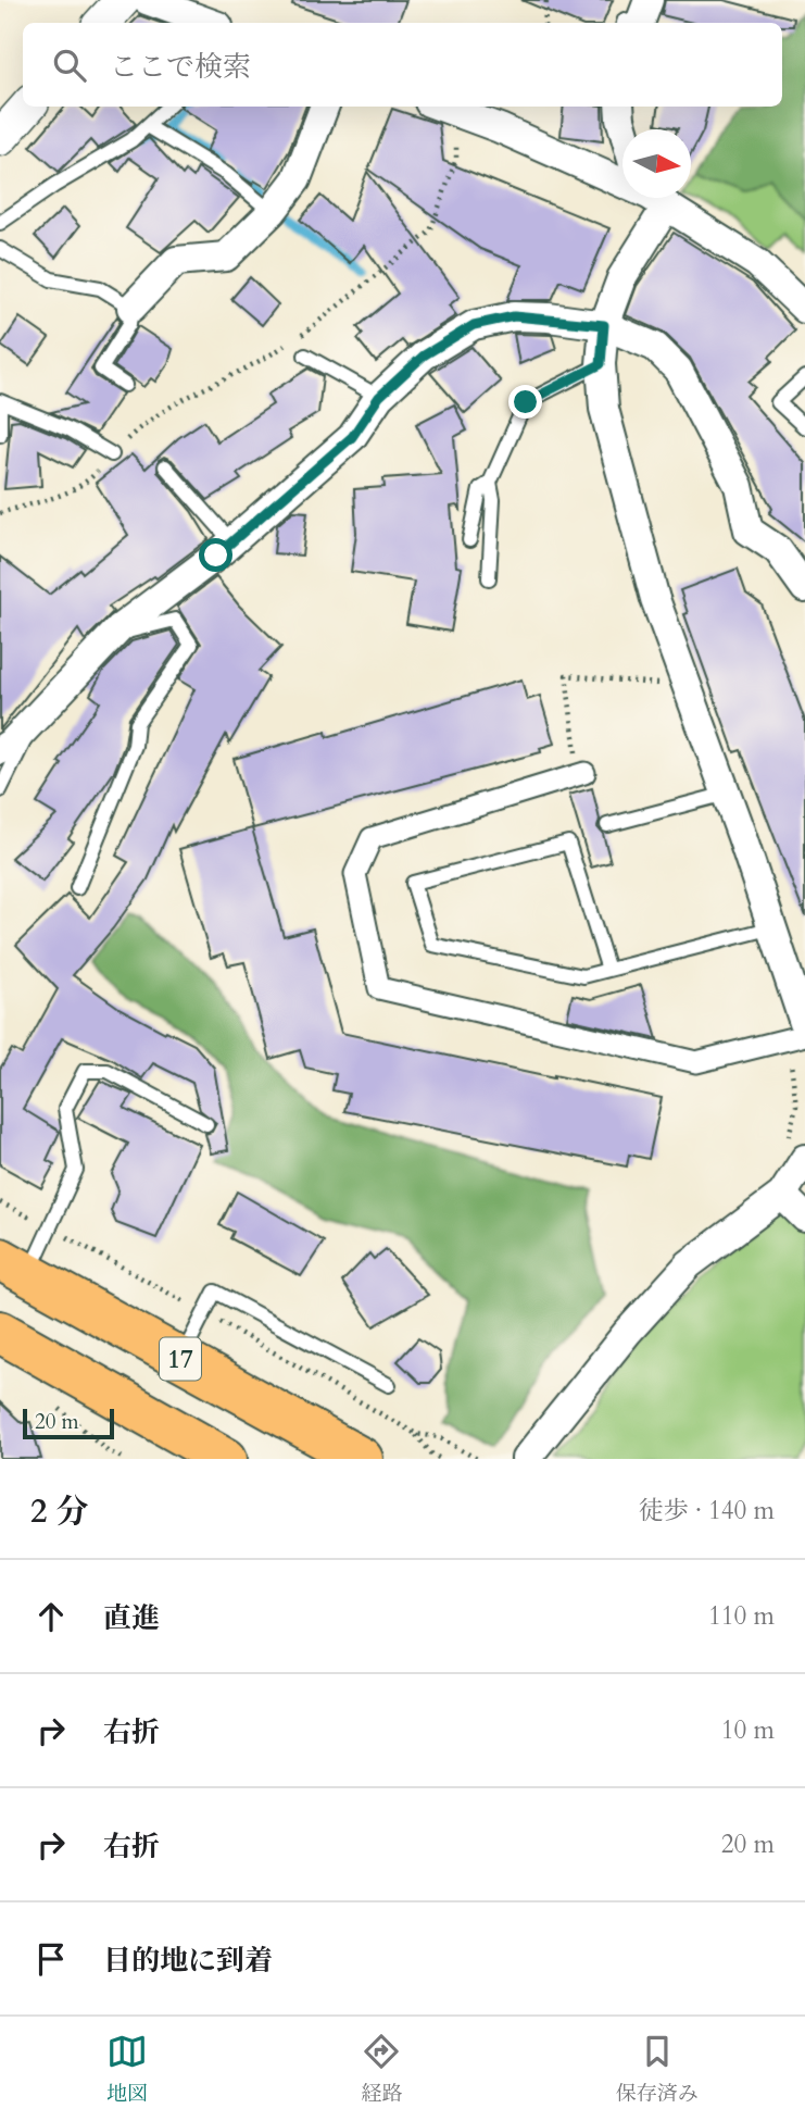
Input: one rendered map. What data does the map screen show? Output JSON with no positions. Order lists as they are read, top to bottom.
{
  "streets": {
    "main road": ["17"]
  },
  "scale_bar": "20 m",
  "north": "right",
  "page": {
    "search": "ここで検索",
    "scale": "20 m",
    "heading": ["2 分", "徒歩 · 140 m"],
    "list": [
      ["直進", "110 m"],
      ["右折", "10 m"],
      ["右折", "20 m"],
      "目的地に到着"
    ],
    "nav": ["地図", "経路", "保存済み"]
  }
}
